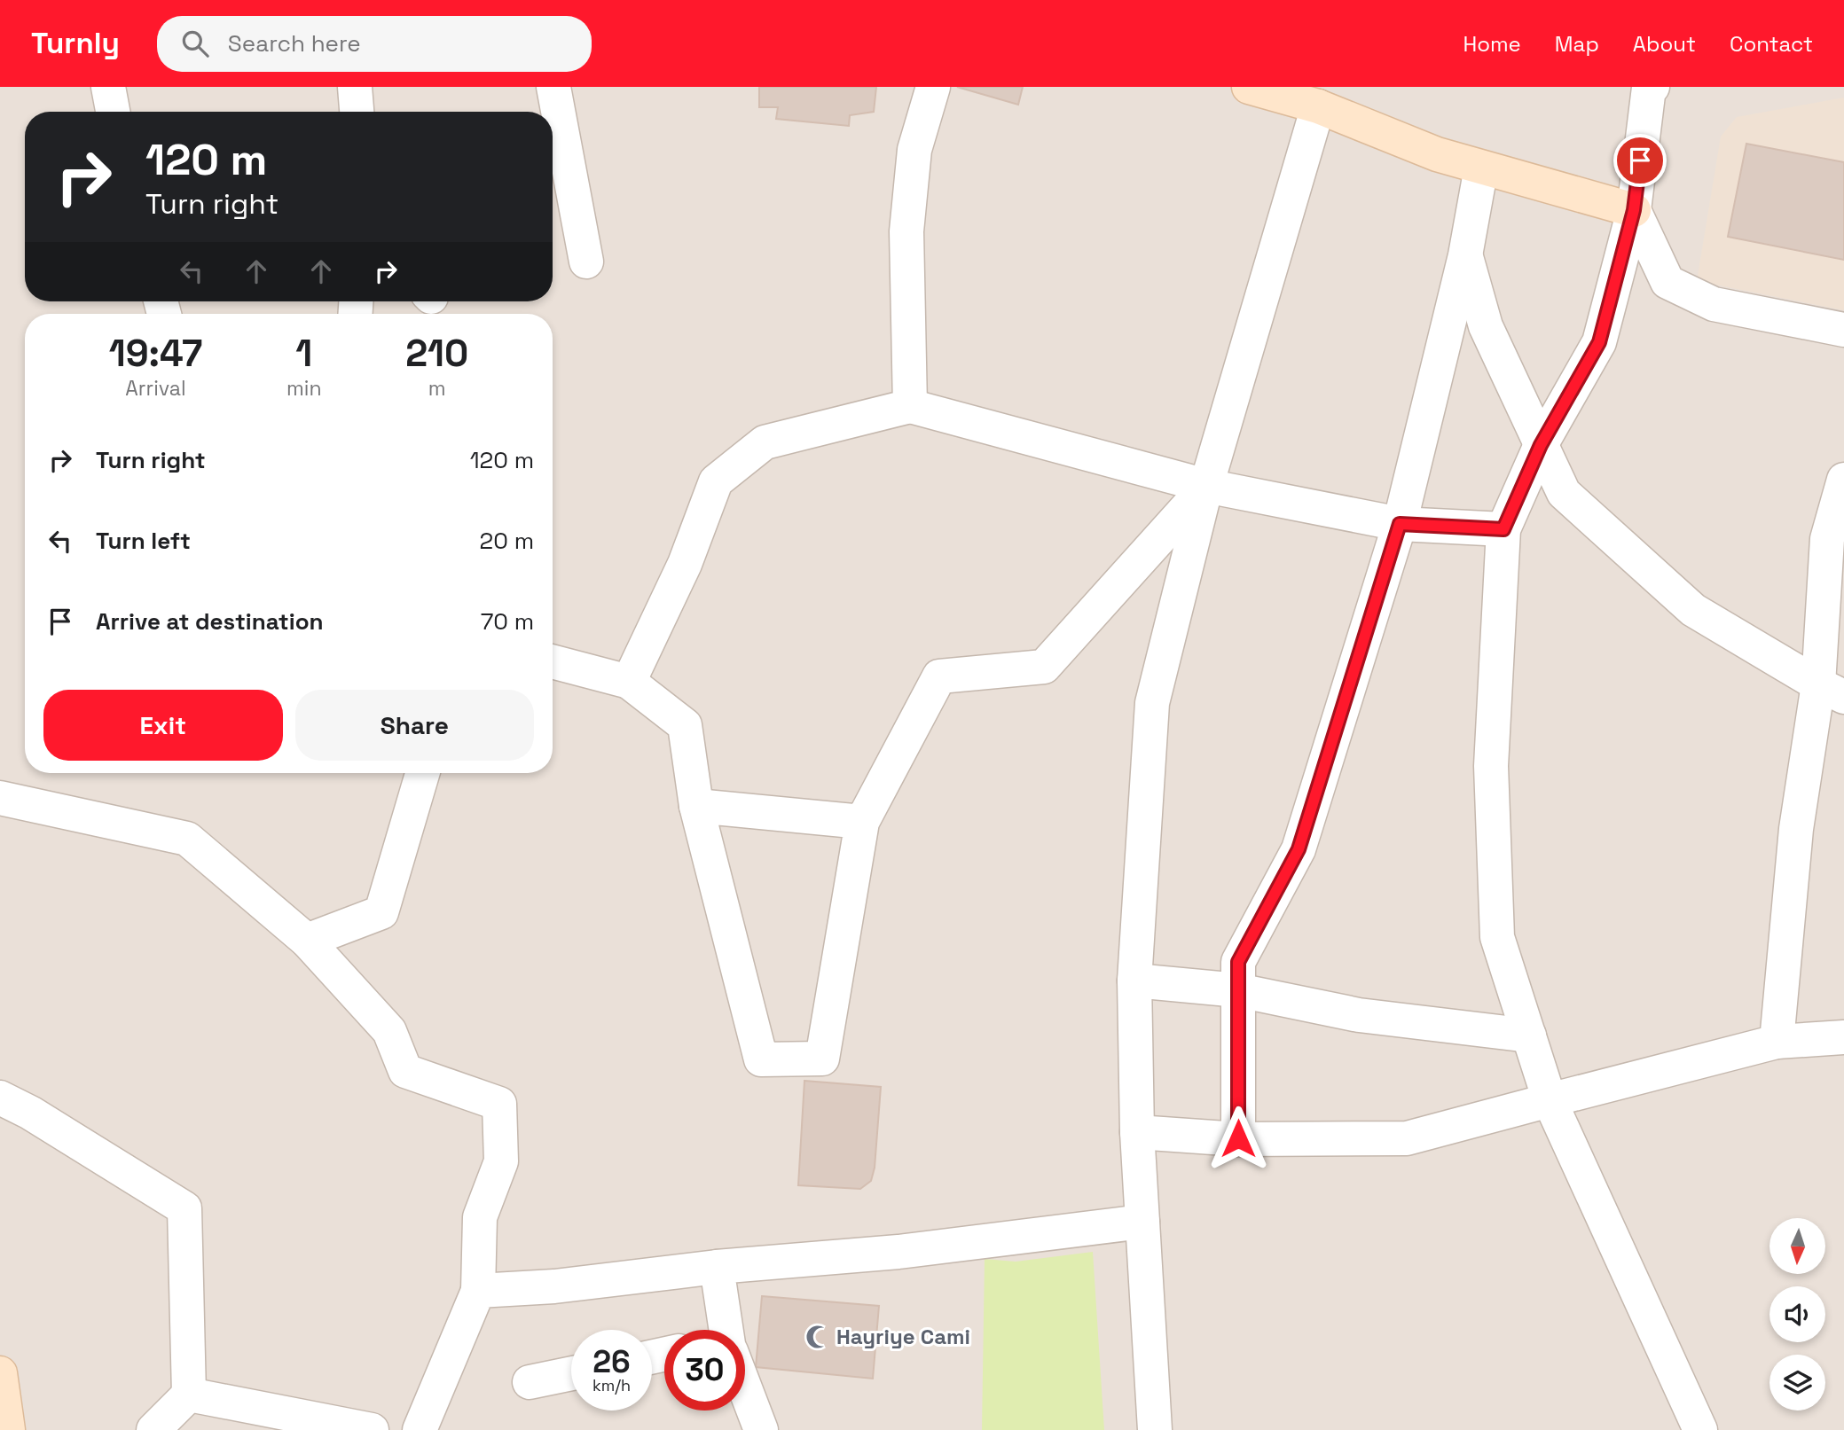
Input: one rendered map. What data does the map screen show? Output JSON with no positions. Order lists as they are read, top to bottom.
{
  "places": {
    "mosque": ["Hayriye Cami"]
  },
  "north": "bottom",
  "page": {
    "header": "Turnly",
    "search": "Search here",
    "nav": [
      "Home",
      "Map",
      "About",
      "Contact"
    ],
    "turn": ["120 m", "Turn right"],
    "eta": [
      "19:47",
      "Arrival",
      "1",
      "min",
      "210",
      "m"
    ],
    "list": [
      {
        "name": "Turn right",
        "value": "120 m"
      },
      {
        "name": "Turn left",
        "value": "20 m"
      },
      {
        "name": "Arrive at destination",
        "value": "70 m"
      }
    ],
    "buttons": ["Exit", "Share"],
    "speed": "26 km/h",
    "limit": "30"
  }
}
